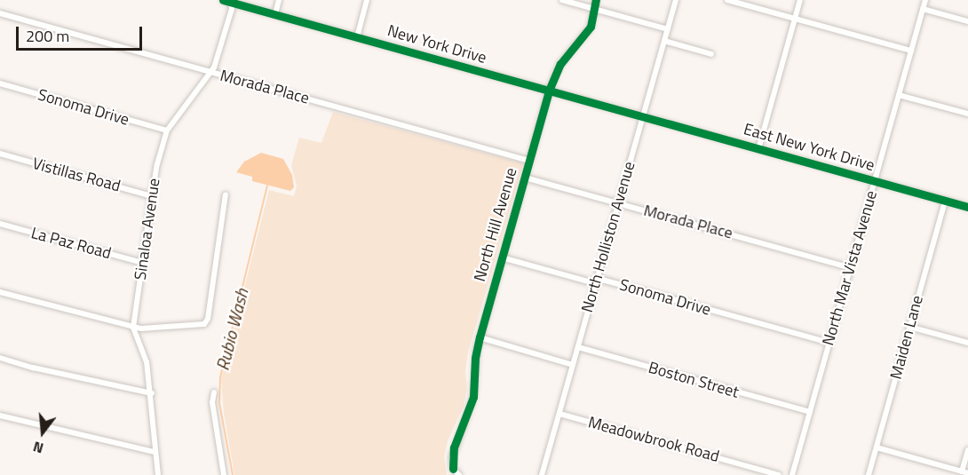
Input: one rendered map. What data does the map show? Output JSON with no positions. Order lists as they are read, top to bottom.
{
  "streets": {
    "street": [
      "New York Drive",
      "Morada Place",
      "Sonoma Drive",
      "East New York Drive",
      "Vistillas Road",
      "North Hill Avenue",
      "Sinaloa Avenue",
      "North Holliston Avenue",
      "La Paz Road",
      "North Mar Vista Avenue",
      "Maiden Lane",
      "Boston Street",
      "Meadowbrook Road"
    ]
  },
  "crossings": [
    ["New York Drive", "East New York Drive"],
    ["New York Drive", "North Hill Avenue"],
    ["New York Drive", "Sinaloa Avenue"],
    ["New York Drive", "North Holliston Avenue"],
    ["Morada Place", "North Hill Avenue"],
    ["Morada Place", "Sinaloa Avenue"],
    ["Morada Place", "North Holliston Avenue"],
    ["Morada Place", "North Mar Vista Avenue"],
    ["Sonoma Drive", "North Hill Avenue"],
    ["Sonoma Drive", "Sinaloa Avenue"],
    ["Sonoma Drive", "North Holliston Avenue"],
    ["Sonoma Drive", "North Mar Vista Avenue"],
    ["East New York Drive", "North Holliston Avenue"],
    ["East New York Drive", "North Mar Vista Avenue"],
    ["East New York Drive", "Maiden Lane"],
    ["Vistillas Road", "Sinaloa Avenue"],
    ["Sinaloa Avenue", "La Paz Road"],
    ["North Holliston Avenue", "Boston Street"],
    ["North Holliston Avenue", "Meadowbrook Road"],
    ["North Mar Vista Avenue", "Boston Street"]
  ],
  "water": ["Rubio Wash"],
  "scale_bar": "200 m",
  "north": "bottom"
}
